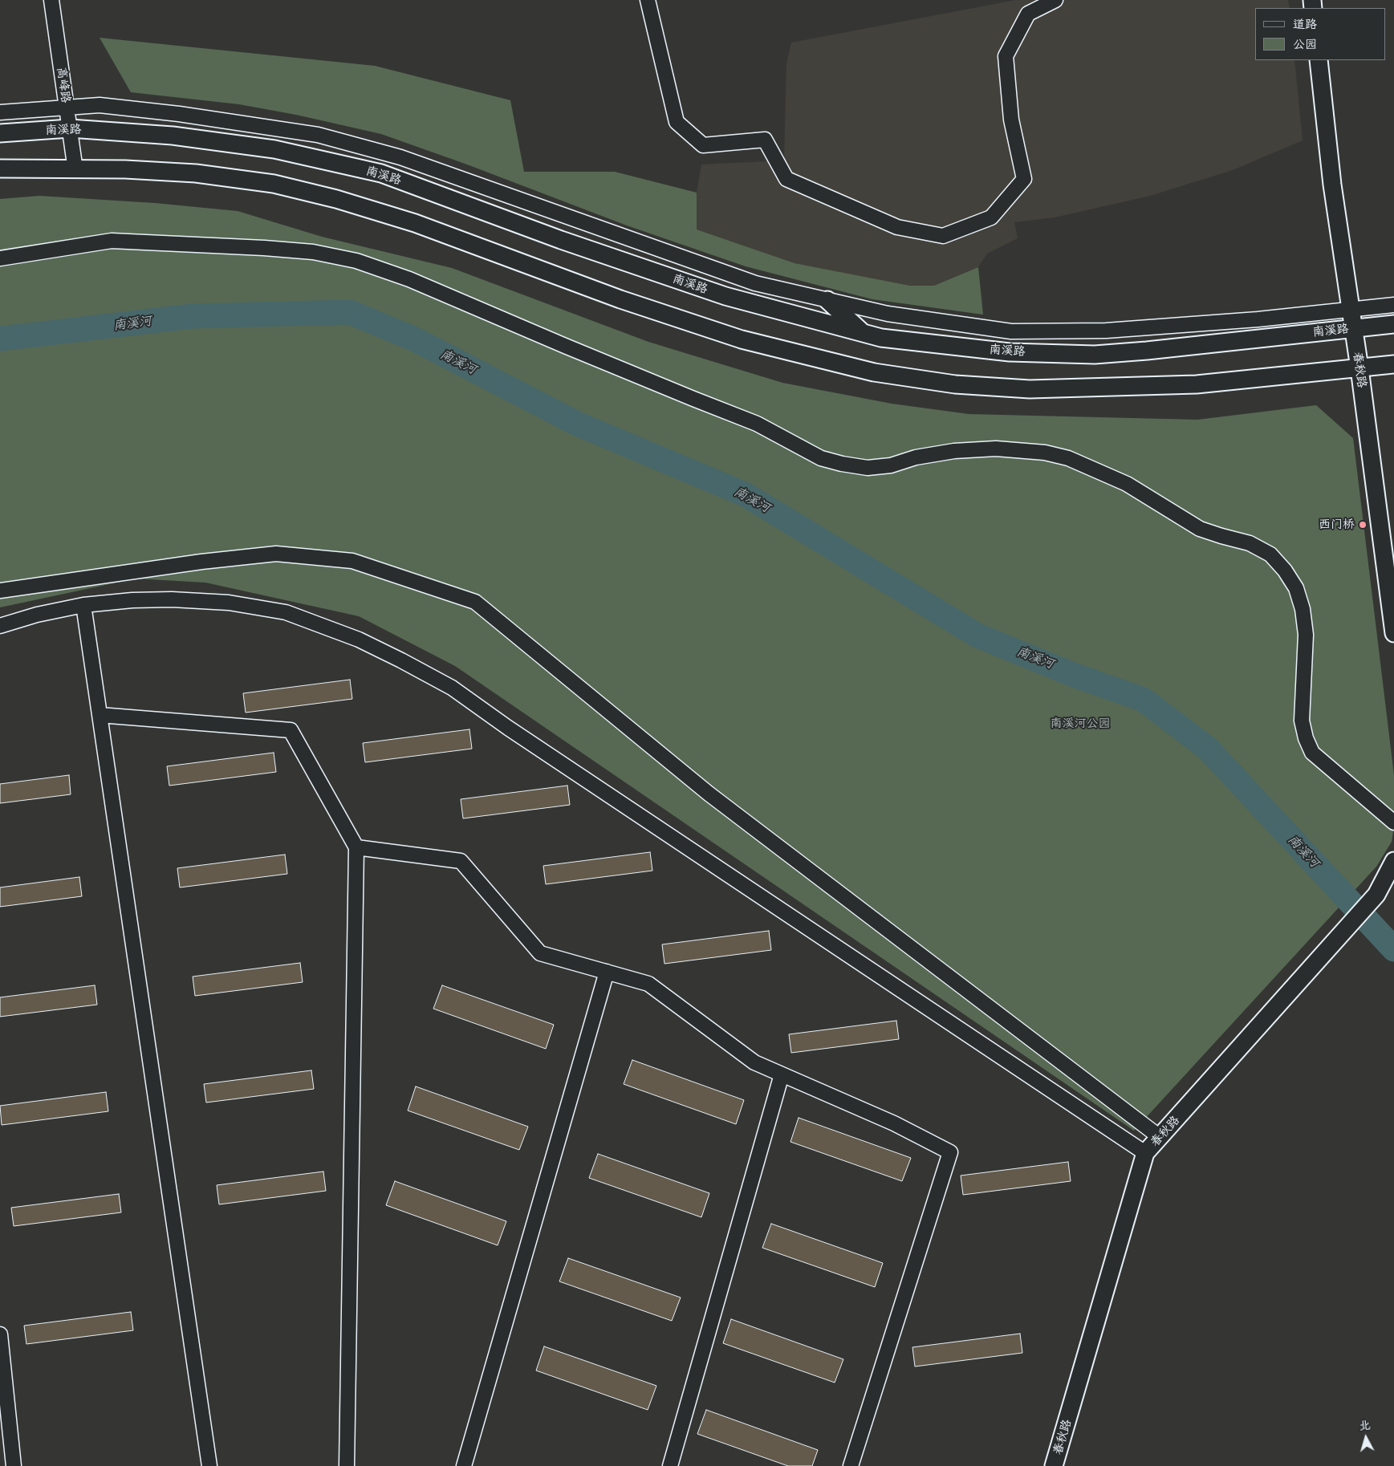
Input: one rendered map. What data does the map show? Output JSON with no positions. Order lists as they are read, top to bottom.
{
  "streets": {
    "main road": ["南溪路", "春秋路"],
    "street": ["高峰路"]
  },
  "crossings": [
    ["高峰路", "南溪路"],
    ["南溪路", "春秋路"]
  ],
  "water": ["南溪河"],
  "parks": ["南溪河公园"],
  "places": ["西门桥"],
  "legend": ["道路", "公园"],
  "north": "top"
}
